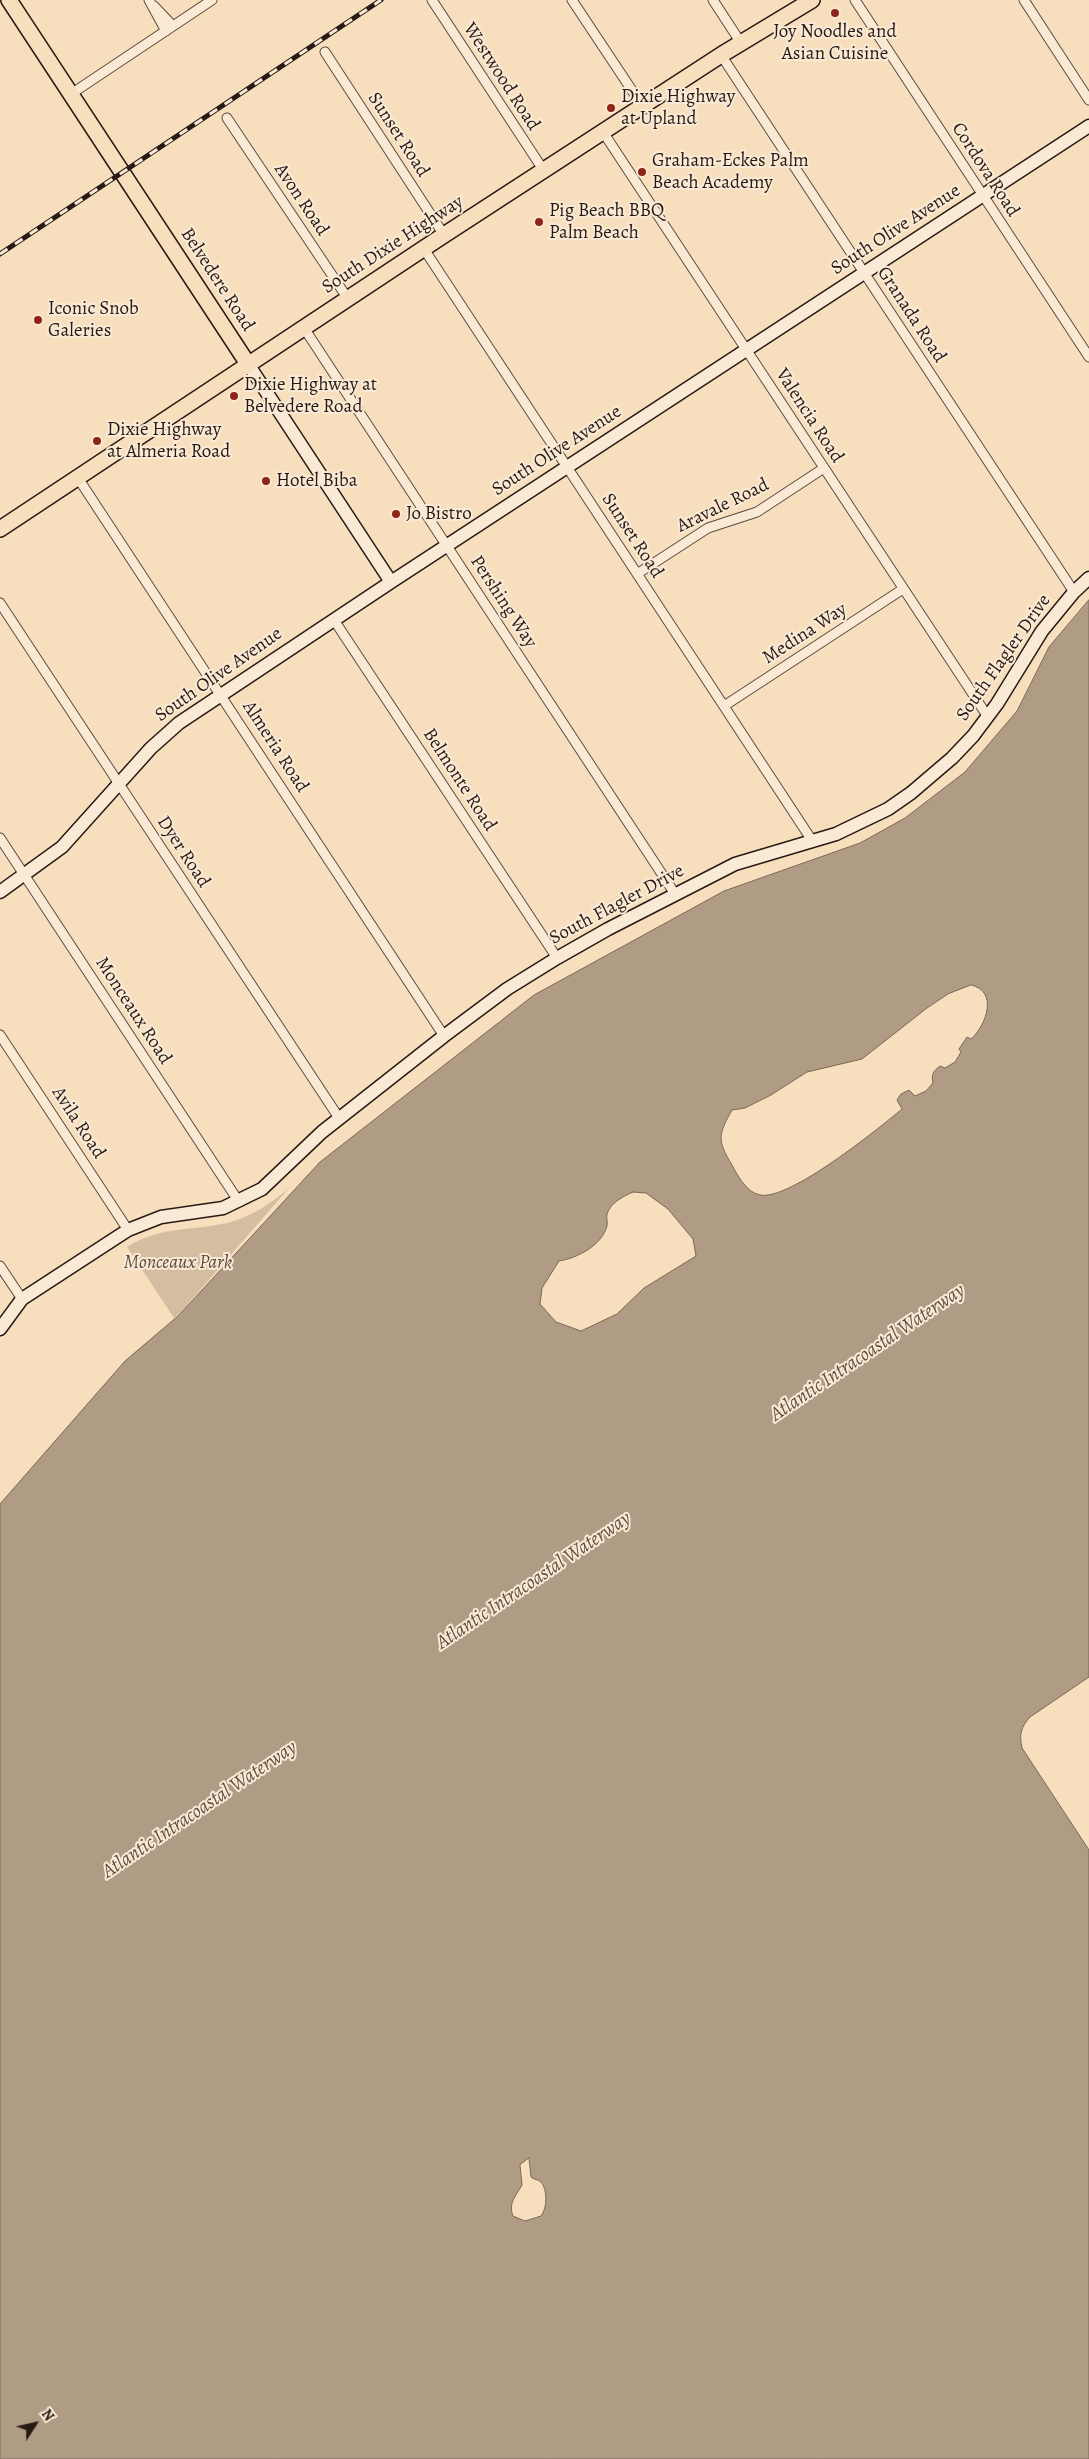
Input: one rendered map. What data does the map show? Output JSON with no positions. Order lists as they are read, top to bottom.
{
  "streets": {
    "main road": ["South Dixie Highway", "Belvedere Road"],
    "street": [
      "Westwood Road",
      "Sunset Road",
      "Cordova Road",
      "Avon Road",
      "South Olive Avenue",
      "Granada Road",
      "Valencia Road",
      "Aravale Road",
      "Pershing Way",
      "Medina Way",
      "South Flagler Drive",
      "Almeria Road",
      "Belmonte Road",
      "Dyer Road",
      "Monceaux Road",
      "Avila Road"
    ]
  },
  "crossings": [
    ["Westwood Road", "South Dixie Highway"],
    ["Sunset Road", "South Olive Avenue"],
    ["Sunset Road", "South Dixie Highway"],
    ["Sunset Road", "Aravale Road"],
    ["Sunset Road", "Medina Way"],
    ["Sunset Road", "South Flagler Drive"],
    ["Cordova Road", "South Olive Avenue"],
    ["Avon Road", "South Dixie Highway"],
    ["South Olive Avenue", "Belvedere Road"],
    ["South Olive Avenue", "Granada Road"],
    ["South Olive Avenue", "Valencia Road"],
    ["South Olive Avenue", "Pershing Way"],
    ["South Olive Avenue", "Almeria Road"],
    ["South Olive Avenue", "Belmonte Road"],
    ["South Olive Avenue", "Dyer Road"],
    ["South Olive Avenue", "Monceaux Road"],
    ["South Dixie Highway", "Belvedere Road"],
    ["South Dixie Highway", "Granada Road"],
    ["South Dixie Highway", "Valencia Road"],
    ["South Dixie Highway", "Pershing Way"],
    ["South Dixie Highway", "Almeria Road"],
    ["Granada Road", "South Flagler Drive"],
    ["Valencia Road", "Aravale Road"],
    ["Valencia Road", "Medina Way"],
    ["Valencia Road", "South Flagler Drive"],
    ["Pershing Way", "South Flagler Drive"],
    ["South Flagler Drive", "Almeria Road"],
    ["South Flagler Drive", "Belmonte Road"],
    ["South Flagler Drive", "Dyer Road"],
    ["South Flagler Drive", "Monceaux Road"],
    ["South Flagler Drive", "Avila Road"]
  ],
  "water": ["Atlantic Intracoastal Waterway"],
  "parks": ["Monceaux Park"],
  "places": [
    "Joy Noodles and Asian Cuisine",
    "Dixie Highway at Upland",
    "Graham-Eckes Palm Beach Academy",
    "Pig Beach BBQ Palm Beach",
    "Iconic Snob Galeries",
    "Dixie Highway at Belvedere Road",
    "Dixie Highway at Almeria Road",
    "Hotel Biba",
    "Jo Bistro"
  ],
  "north": "top right"
}
